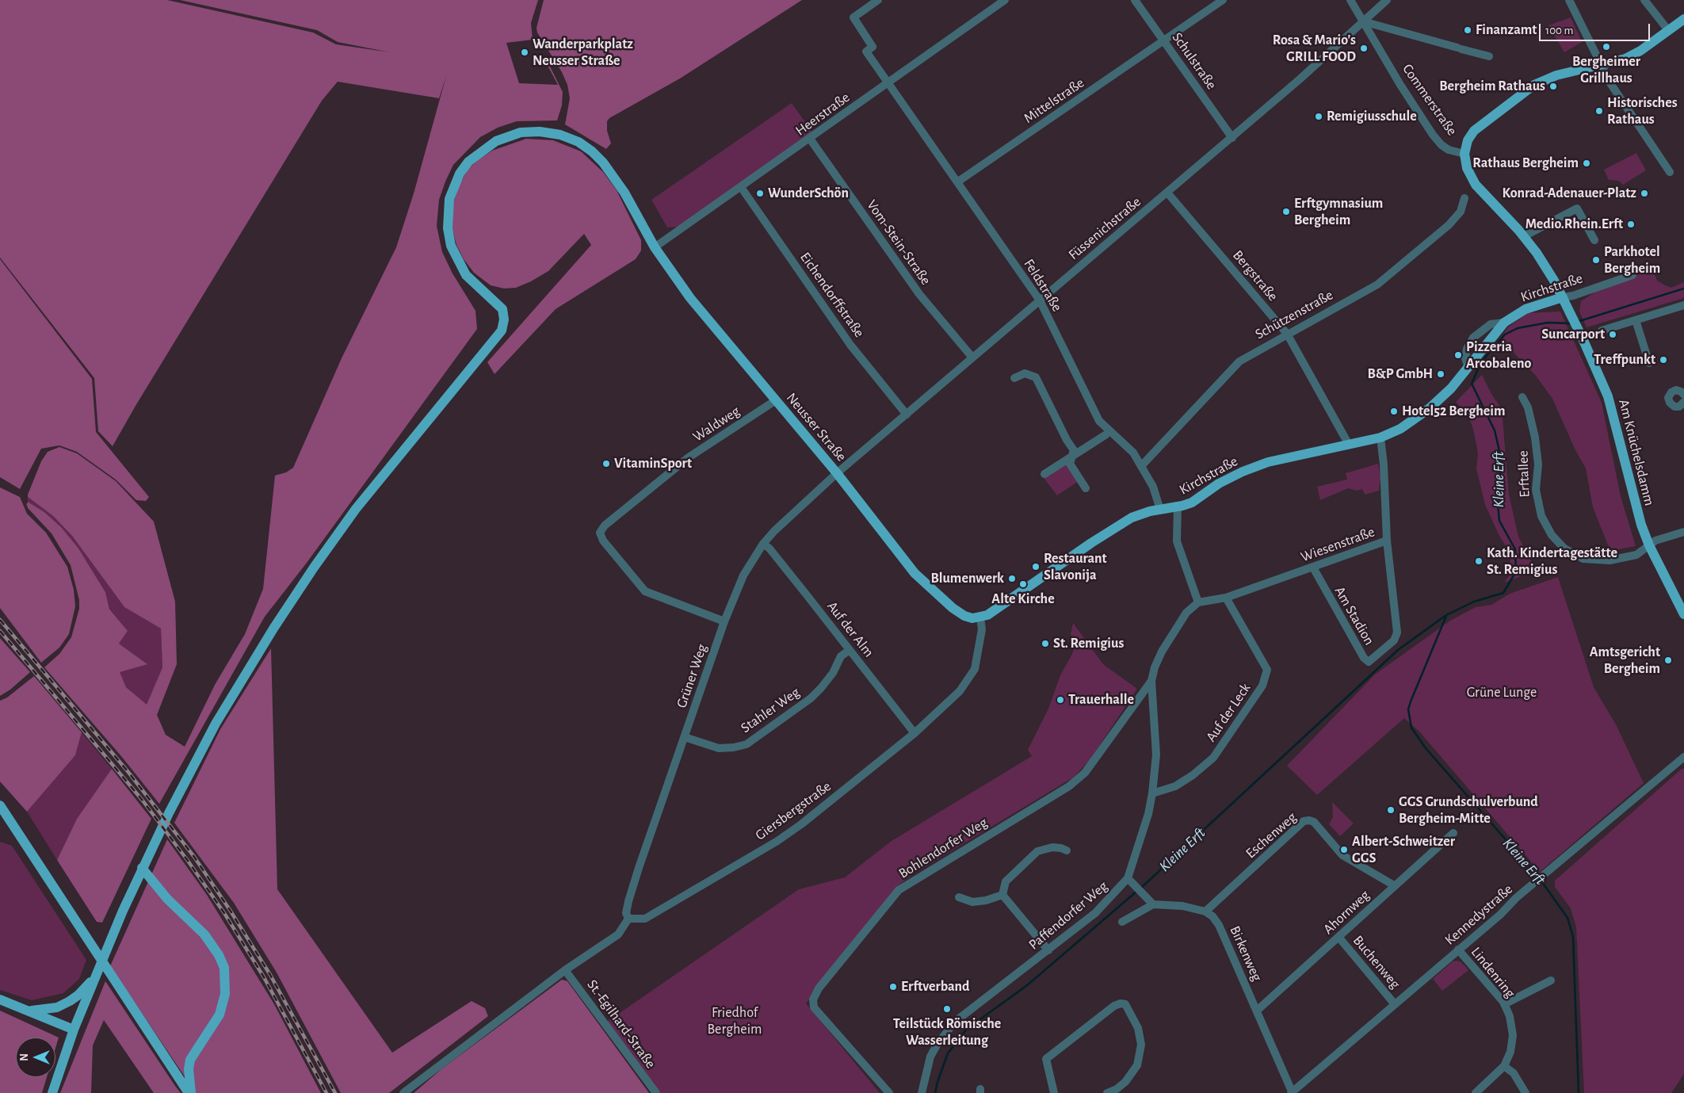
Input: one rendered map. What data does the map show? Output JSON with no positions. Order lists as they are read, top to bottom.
{
  "streets": {
    "main road": ["Kirchstraße", "Neusser Straße", "Am Knüchelsdamm"],
    "street": [
      "Schulstraße",
      "Commerstraße",
      "Mittelstraße",
      "Heerstraße",
      "Füssenichstraße",
      "Vom-Stein-Straße",
      "Bergstraße",
      "Feldstraße",
      "Eichendorffstraße",
      "Schützenstraße",
      "Waldweg",
      "Erftallee",
      "Wiesenstraße",
      "Am Stadion",
      "Auf der Alm",
      "Grüner Weg",
      "Stahler Weg",
      "Auf der Leck",
      "Giersbergstraße",
      "Eschenweg",
      "Bohlendorfer Weg",
      "Ahornweg",
      "Kennedystraße",
      "Paffendorfer Weg",
      "Birkenweg",
      "Buchenweg",
      "Lindenring",
      "St.-Egilhard-Straße"
    ]
  },
  "crossings": [
    ["Schulstraße", "Mittelstraße"],
    ["Schulstraße", "Füssenichstraße"],
    ["Commerstraße", "Füssenichstraße"],
    ["Mittelstraße", "Feldstraße"],
    ["Heerstraße", "Vom-Stein-Straße"],
    ["Heerstraße", "Feldstraße"],
    ["Heerstraße", "Eichendorffstraße"],
    ["Heerstraße", "Neusser Straße"],
    ["Füssenichstraße", "Vom-Stein-Straße"],
    ["Füssenichstraße", "Bergstraße"],
    ["Füssenichstraße", "Feldstraße"],
    ["Füssenichstraße", "Eichendorffstraße"],
    ["Füssenichstraße", "Neusser Straße"],
    ["Füssenichstraße", "Grüner Weg"],
    ["Bergstraße", "Kirchstraße"],
    ["Bergstraße", "Schützenstraße"],
    ["Feldstraße", "Kirchstraße"],
    ["Feldstraße", "Schützenstraße"],
    ["Kirchstraße", "Neusser Straße"],
    ["Kirchstraße", "Am Knüchelsdamm"],
    ["Kirchstraße", "Wiesenstraße"],
    ["Kirchstraße", "Giersbergstraße"],
    ["Waldweg", "Neusser Straße"],
    ["Waldweg", "Grüner Weg"],
    ["Neusser Straße", "Grüner Weg"],
    ["Neusser Straße", "Giersbergstraße"],
    ["Am Knüchelsdamm", "Erftallee"],
    ["Wiesenstraße", "Am Stadion"],
    ["Wiesenstraße", "Auf der Leck"],
    ["Wiesenstraße", "Paffendorfer Weg"],
    ["Auf der Alm", "Grüner Weg"],
    ["Auf der Alm", "Stahler Weg"],
    ["Auf der Alm", "Giersbergstraße"],
    ["Grüner Weg", "Stahler Weg"],
    ["Grüner Weg", "Giersbergstraße"],
    ["Auf der Leck", "Paffendorfer Weg"],
    ["Eschenweg", "Ahornweg"],
    ["Eschenweg", "Birkenweg"],
    ["Bohlendorfer Weg", "Paffendorfer Weg"],
    ["Ahornweg", "Birkenweg"],
    ["Ahornweg", "Buchenweg"],
    ["Kennedystraße", "Birkenweg"],
    ["Kennedystraße", "Buchenweg"],
    ["Kennedystraße", "Lindenring"]
  ],
  "water": ["Kleine Erft"],
  "parks": ["Grüne Lunge", "Friedhof Bergheim"],
  "places": [
    "Finanzamt",
    "Bergheimer Grillhaus",
    "Rosa & Mario's GRILL FOOD",
    "Wanderparkplatz Neusser Straße",
    "Bergheim Rathaus",
    "Historisches Rathaus",
    "Remigiusschule",
    "Rathaus Bergheim",
    "WunderSchön",
    "Konrad-Adenauer-Platz",
    "Erftgymnasium Bergheim",
    "Medio.Rhein.Erft",
    "Parkhotel Bergheim",
    "Suncarport",
    "Pizzeria Arcobaleno",
    "Treffpunkt",
    "B&P GmbH",
    "Hotel52 Bergheim",
    "VitaminSport",
    "Kath. Kindertagestätte St. Remigius",
    "Restaurant Slavonija",
    "Blumenwerk",
    "Alte Kirche",
    "St. Remigius",
    "Amtsgericht Bergheim",
    "Trauerhalle",
    "GGS Grundschulverbund Bergheim-Mitte",
    "Albert-Schweitzer GGS",
    "Erftverband",
    "Teilstück Römische Wasserleitung"
  ],
  "scale_bar": "100 m",
  "north": "left"
}
